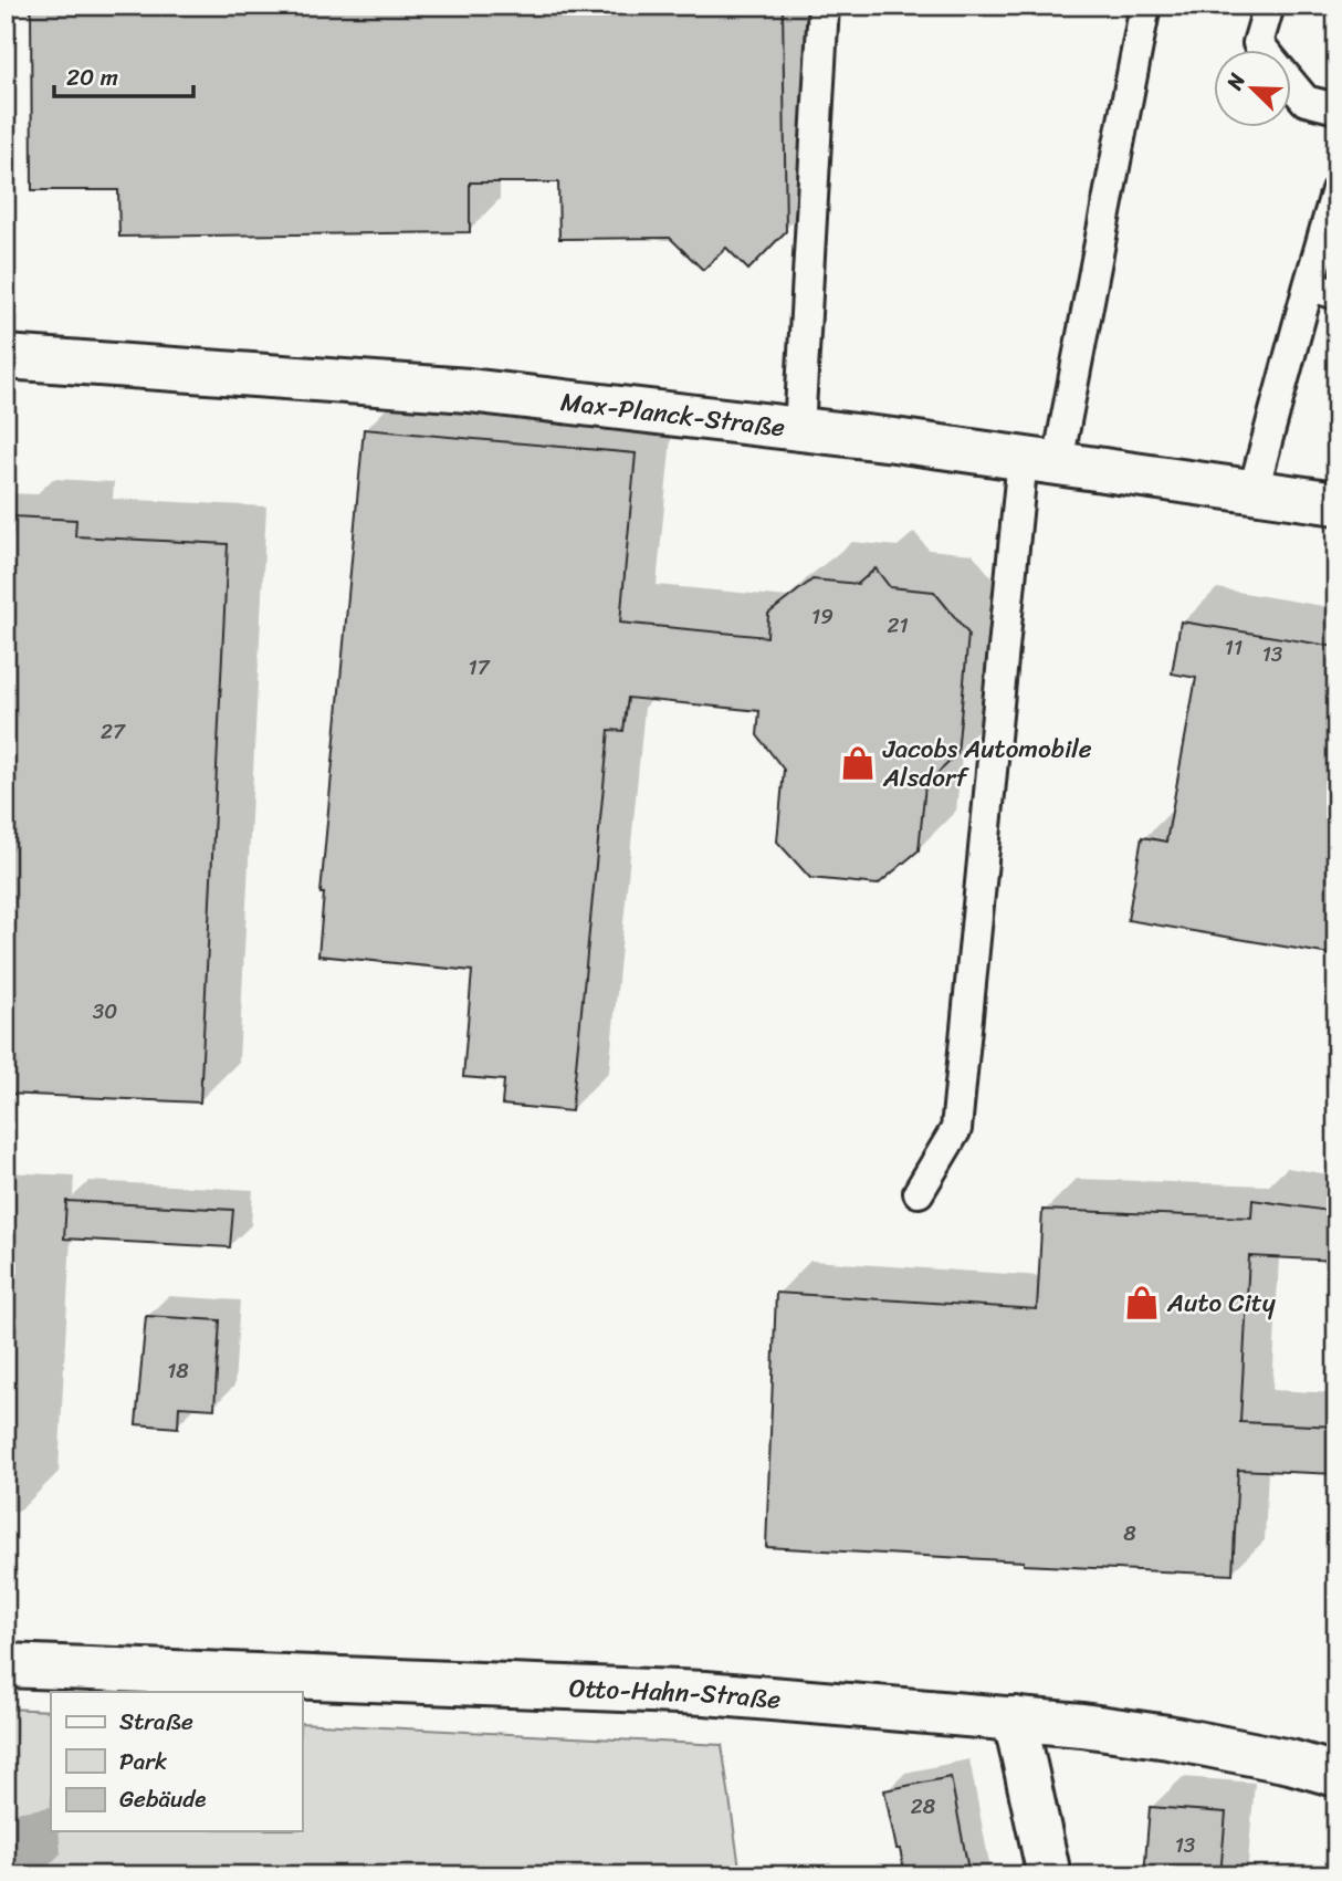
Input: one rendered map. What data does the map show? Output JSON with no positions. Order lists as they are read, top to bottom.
{
  "streets": {
    "street": ["Max-Planck-Straße", "Otto-Hahn-Straße"]
  },
  "places": {
    "shop": ["Jacobs Automobile Alsdorf", "Auto City"]
  },
  "house_numbers": [
    "19",
    "21",
    "11",
    "13",
    "17",
    "27",
    "30",
    "18",
    "8",
    "28",
    "13"
  ],
  "legend": ["Straße", "Park", "Gebäude"],
  "scale_bar": "20 m",
  "north": "top left"
}
